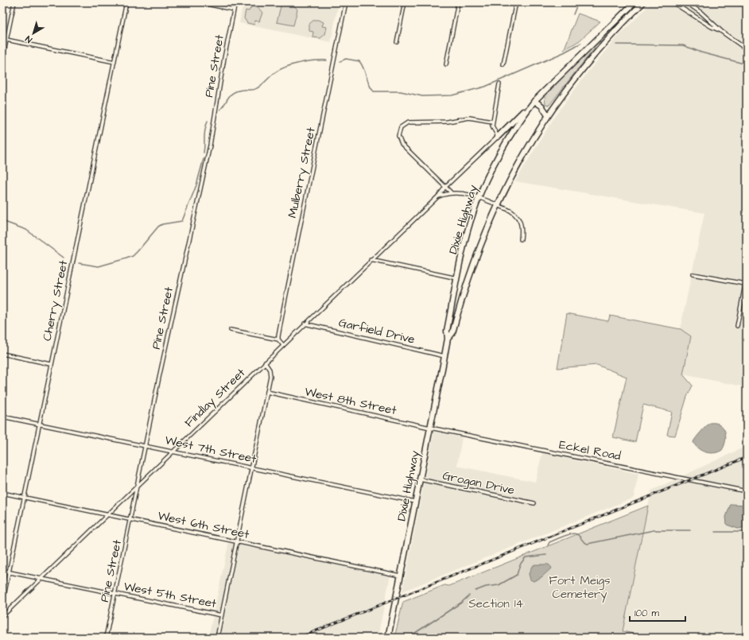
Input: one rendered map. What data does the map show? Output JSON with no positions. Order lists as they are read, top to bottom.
{
  "streets": {
    "main road": ["Dixie Highway"],
    "street": [
      "Pine Street",
      "Mulberry Street",
      "Cherry Street",
      "Garfield Drive",
      "Findlay Street",
      "West 8th Street",
      "West 7th Street",
      "Eckel Road",
      "Grogan Drive",
      "West 6th Street",
      "West 5th Street"
    ]
  },
  "crossings": [
    ["Pine Street", "Findlay Street"],
    ["Pine Street", "West 7th Street"],
    ["Pine Street", "West 6th Street"],
    ["Pine Street", "West 5th Street"],
    ["Dixie Highway", "Garfield Drive"],
    ["Dixie Highway", "Findlay Street"],
    ["Dixie Highway", "West 8th Street"],
    ["Dixie Highway", "West 7th Street"],
    ["Dixie Highway", "Eckel Road"],
    ["Dixie Highway", "Grogan Drive"],
    ["Dixie Highway", "West 6th Street"],
    ["Cherry Street", "West 7th Street"],
    ["Cherry Street", "West 6th Street"],
    ["Cherry Street", "West 5th Street"],
    ["Garfield Drive", "Findlay Street"],
    ["Findlay Street", "West 7th Street"],
    ["Findlay Street", "West 6th Street"],
    ["Findlay Street", "West 5th Street"],
    ["West 8th Street", "Eckel Road"]
  ],
  "parks": ["Fort Meigs Cemetery", "Section 14"],
  "scale_bar": "100 m",
  "north": "bottom left"
}
